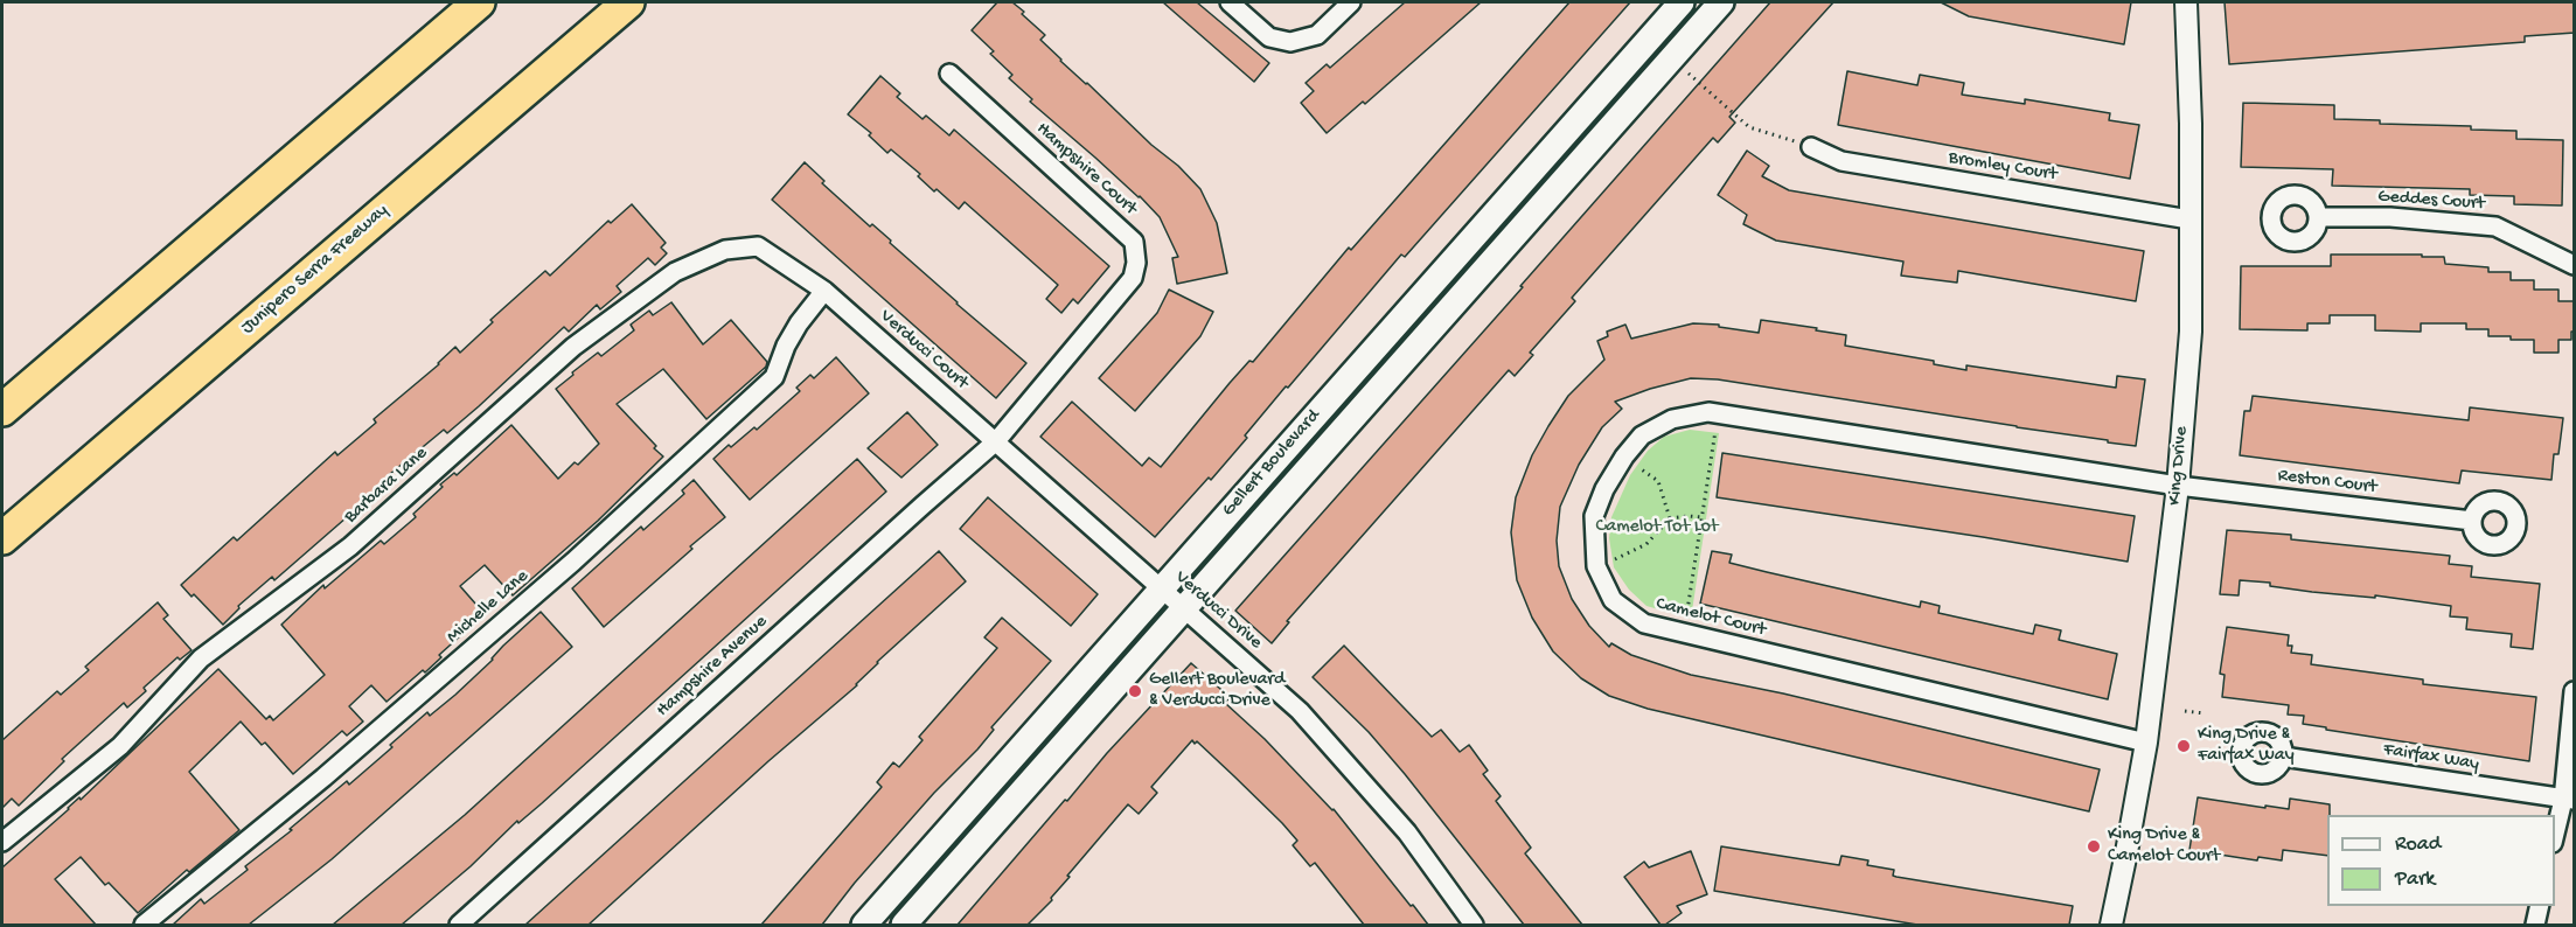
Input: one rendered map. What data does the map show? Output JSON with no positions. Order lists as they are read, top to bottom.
{
  "streets": {
    "highway": ["Junipero Serra Freeway"],
    "main road": ["Gellert Boulevard"],
    "street": [
      "Bromley Court",
      "Hampshire Court",
      "Geddes Court",
      "Verducci Court",
      "King Drive",
      "Reston Court",
      "Barbara Lane",
      "Michelle Lane",
      "Verducci Drive",
      "Camelot Court",
      "Hampshire Avenue",
      "Fairfax Way"
    ]
  },
  "crossings": [
    ["Bromley Court", "King Drive"],
    ["Hampshire Court", "Verducci Court"],
    ["Hampshire Court", "Verducci Drive"],
    ["Hampshire Court", "Hampshire Avenue"],
    ["Verducci Court", "Barbara Lane"],
    ["Verducci Court", "Michelle Lane"],
    ["Verducci Court", "Verducci Drive"],
    ["Verducci Court", "Hampshire Avenue"],
    ["Gellert Boulevard", "Verducci Drive"],
    ["King Drive", "Reston Court"],
    ["King Drive", "Camelot Court"],
    ["Reston Court", "Camelot Court"],
    ["Barbara Lane", "Michelle Lane"],
    ["Verducci Drive", "Hampshire Avenue"]
  ],
  "parks": ["Camelot Tot Lot"],
  "places": ["Gellert Boulevard & Verducci Drive", "King Drive & Fairfax Way", "King Drive & Camelot Court"],
  "legend": ["Road", "Park"]
}
